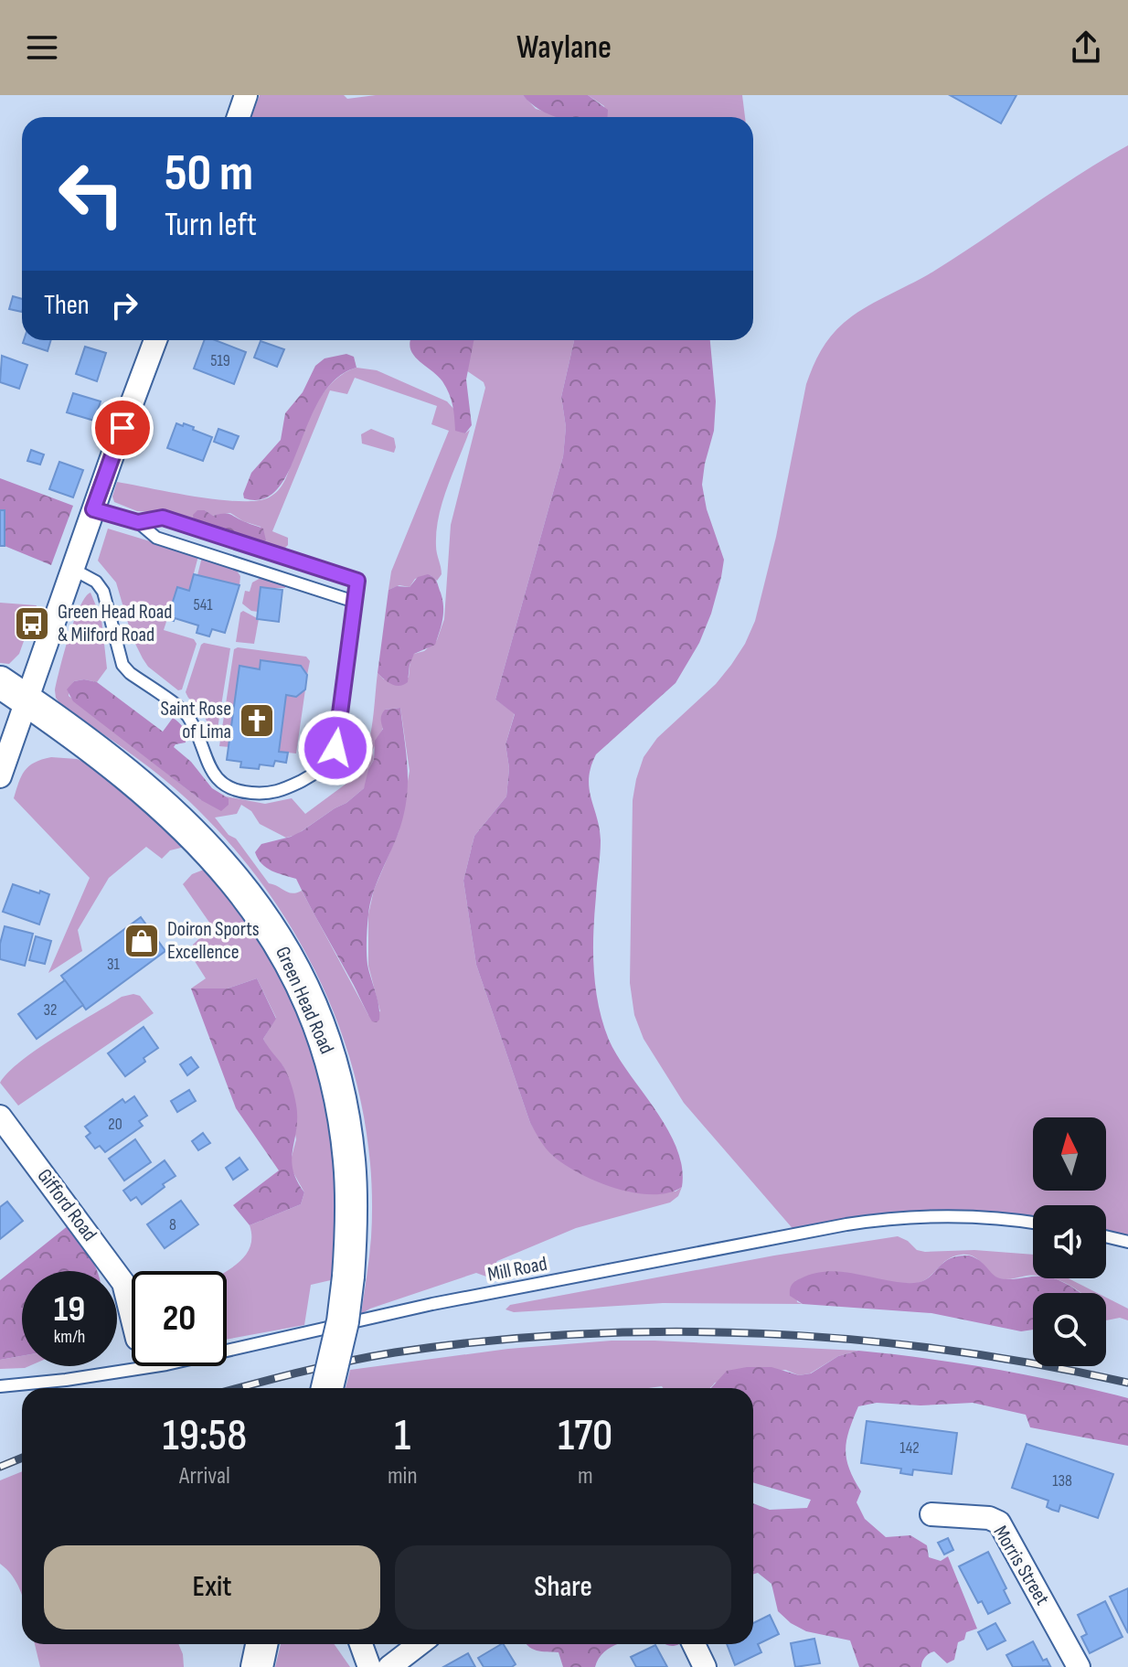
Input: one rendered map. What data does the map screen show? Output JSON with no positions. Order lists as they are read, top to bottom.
{
  "streets": {
    "street": ["Green Head Road", "Gifford Road", "Morris Street"],
    "lane": ["Mill Road"]
  },
  "places": {
    "bus stop": ["Green Head Road & Milford Road"],
    "church": ["Saint Rose of Lima"],
    "shop": ["Doiron Sports Excellence"]
  },
  "house_numbers": [
    "519",
    "541",
    "31",
    "32",
    "20",
    "8",
    "142",
    "138"
  ],
  "north": "top",
  "page": {
    "header": "Waylane",
    "turn": ["50 m", "Turn left"],
    "then": "Then",
    "speed": "19 km/h",
    "limit": "20",
    "eta": [
      "19:58",
      "Arrival",
      "1",
      "min",
      "170",
      "m"
    ],
    "buttons": ["Exit", "Share"]
  }
}
